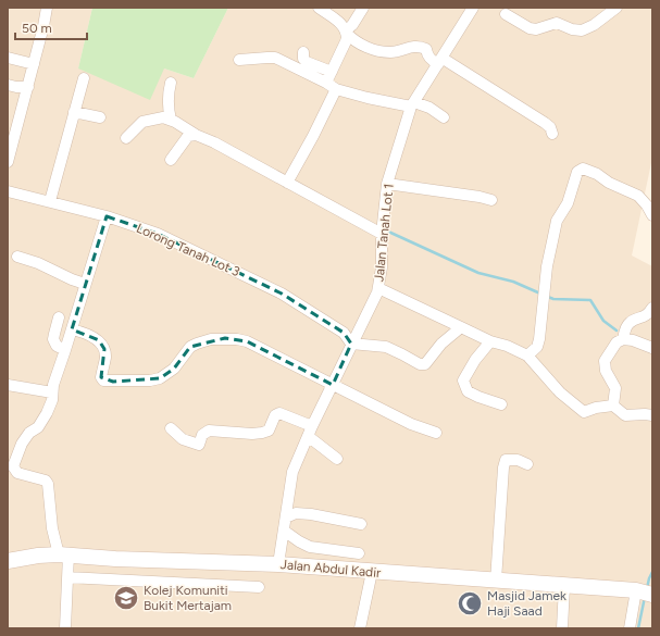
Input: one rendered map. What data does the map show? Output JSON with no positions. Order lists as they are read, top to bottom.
{
  "streets": {
    "main road": ["Jalan Abdul Kadir"],
    "street": ["Jalan Tanah Lot 1", "Lorong Tanah Lot 3"]
  },
  "crossings": [
    ["Jalan Tanah Lot 1", "Lorong Tanah Lot 3"],
    ["Jalan Tanah Lot 1", "Jalan Abdul Kadir"]
  ],
  "places": {
    "school or university": ["Kolej Komuniti Bukit Mertajam"],
    "mosque": ["Masjid Jamek Haji Saad"]
  },
  "scale_bar": "50 m"
}
